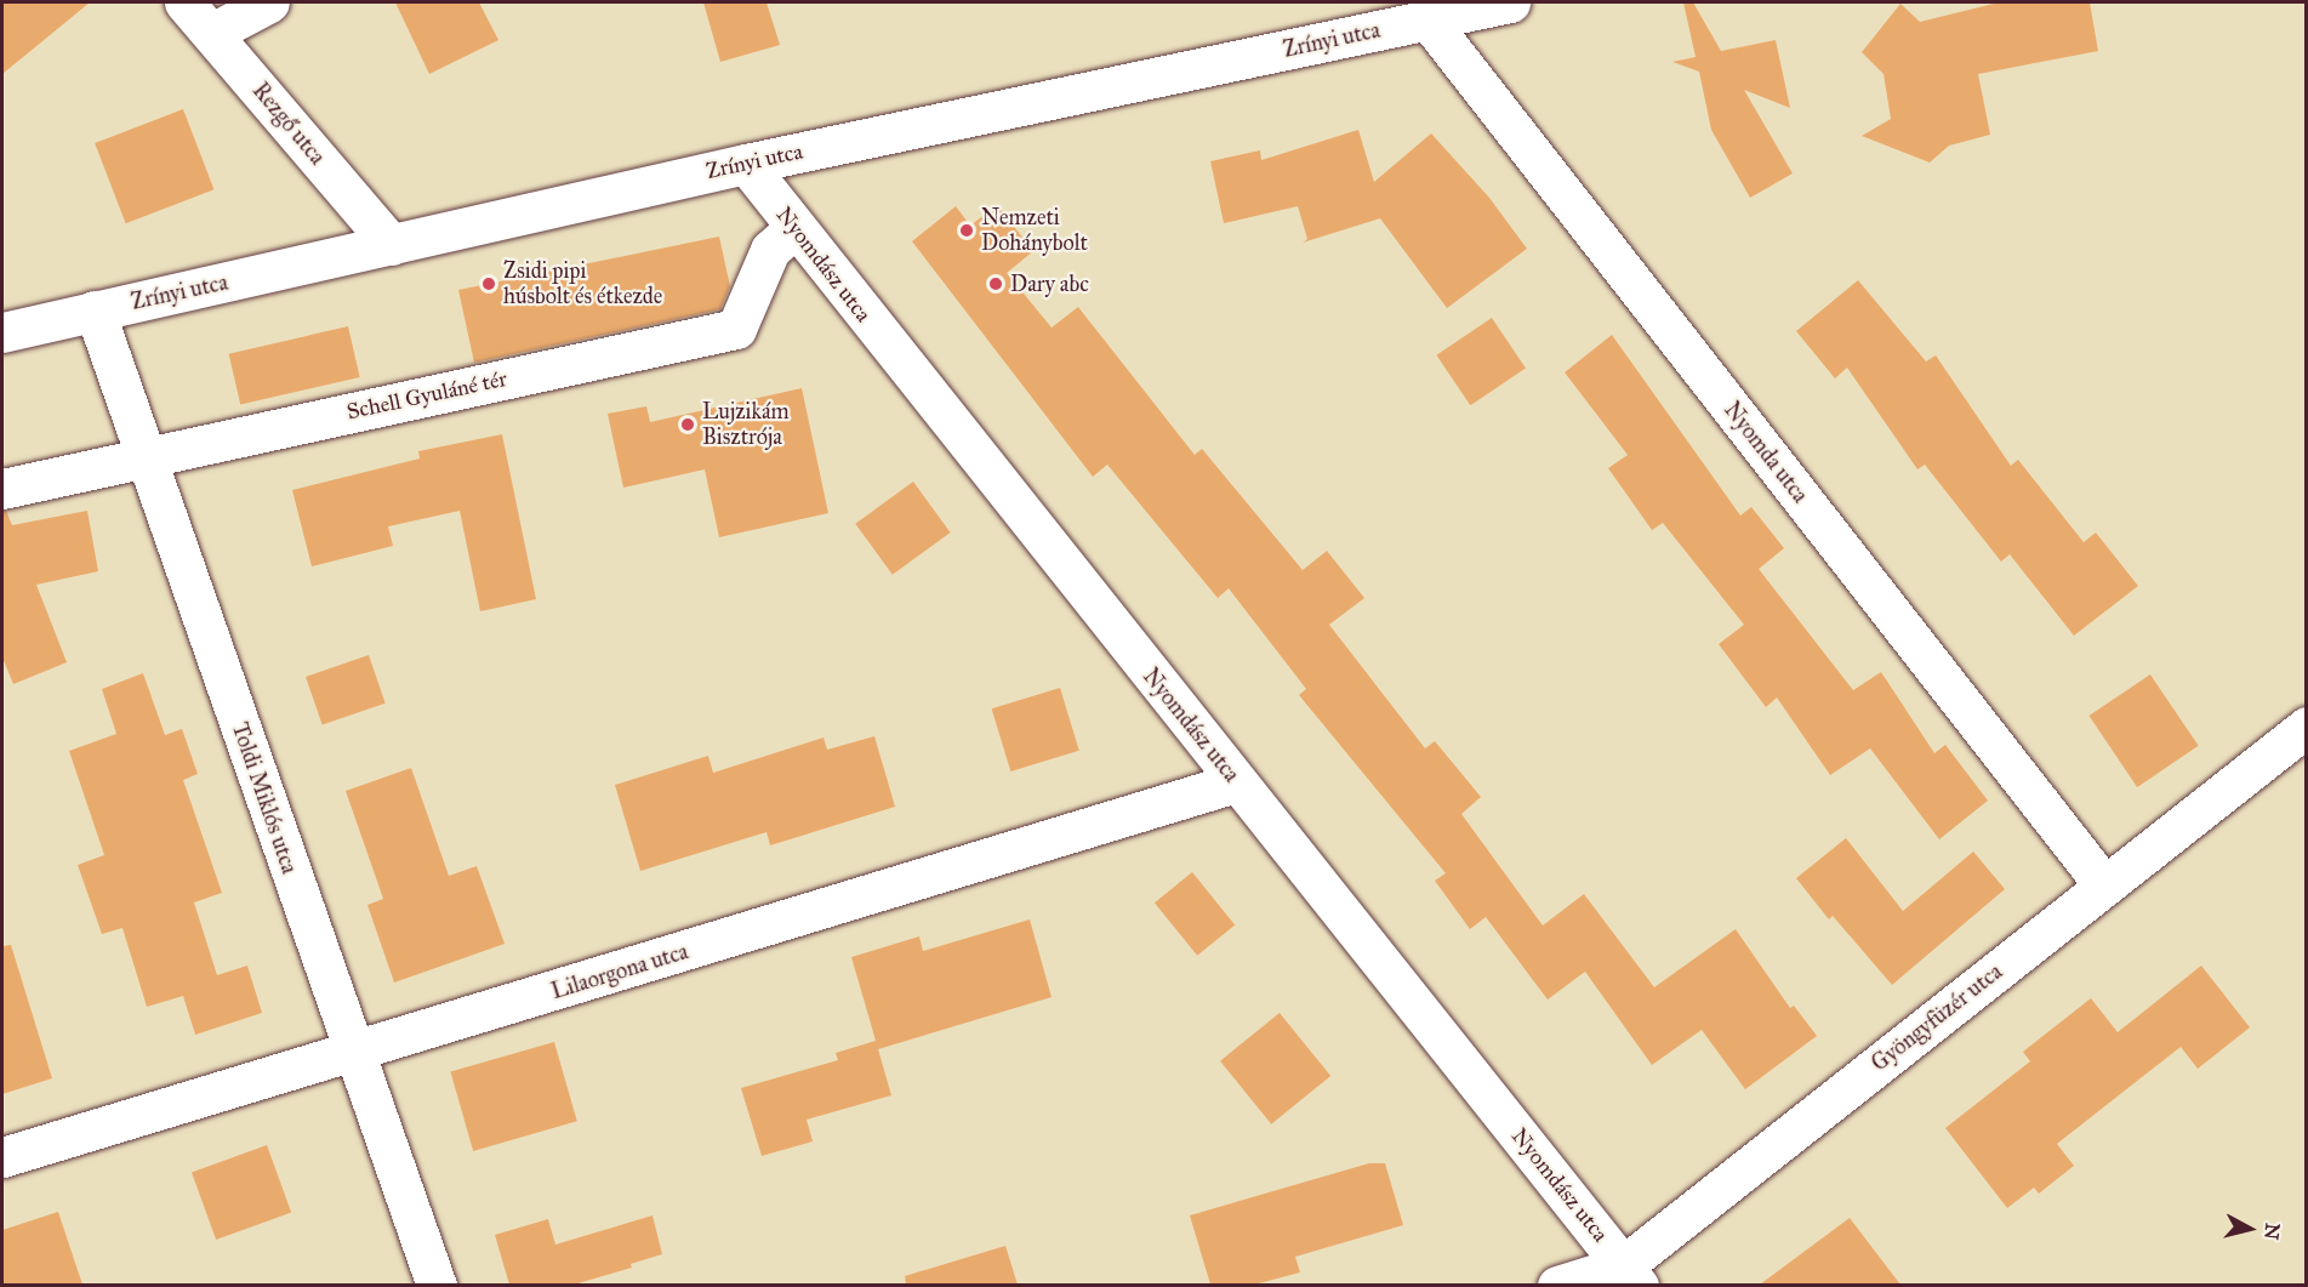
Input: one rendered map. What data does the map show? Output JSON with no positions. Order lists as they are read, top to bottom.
{
  "streets": {
    "street": [
      "Zrínyi utca",
      "Rezgő utca",
      "Nyomdász utca",
      "Schell Gyuláné tér",
      "Nyomda utca",
      "Toldi Miklós utca",
      "Lilaorgona utca",
      "Gyöngyfüzér utca"
    ]
  },
  "crossings": [
    ["Zrínyi utca", "Rezgő utca"],
    ["Zrínyi utca", "Nyomdász utca"],
    ["Zrínyi utca", "Nyomda utca"],
    ["Zrínyi utca", "Toldi Miklós utca"],
    ["Nyomdász utca", "Schell Gyuláné tér"],
    ["Nyomdász utca", "Lilaorgona utca"],
    ["Nyomdász utca", "Gyöngyfüzér utca"],
    ["Schell Gyuláné tér", "Toldi Miklós utca"],
    ["Nyomda utca", "Gyöngyfüzér utca"],
    ["Toldi Miklós utca", "Lilaorgona utca"]
  ],
  "places": [
    "Nemzeti Dohánybolt",
    "Zsidi pipi húsbolt és étkezde",
    "Dary abc",
    "Lujzikám Bisztrója"
  ],
  "north": "right"
}
